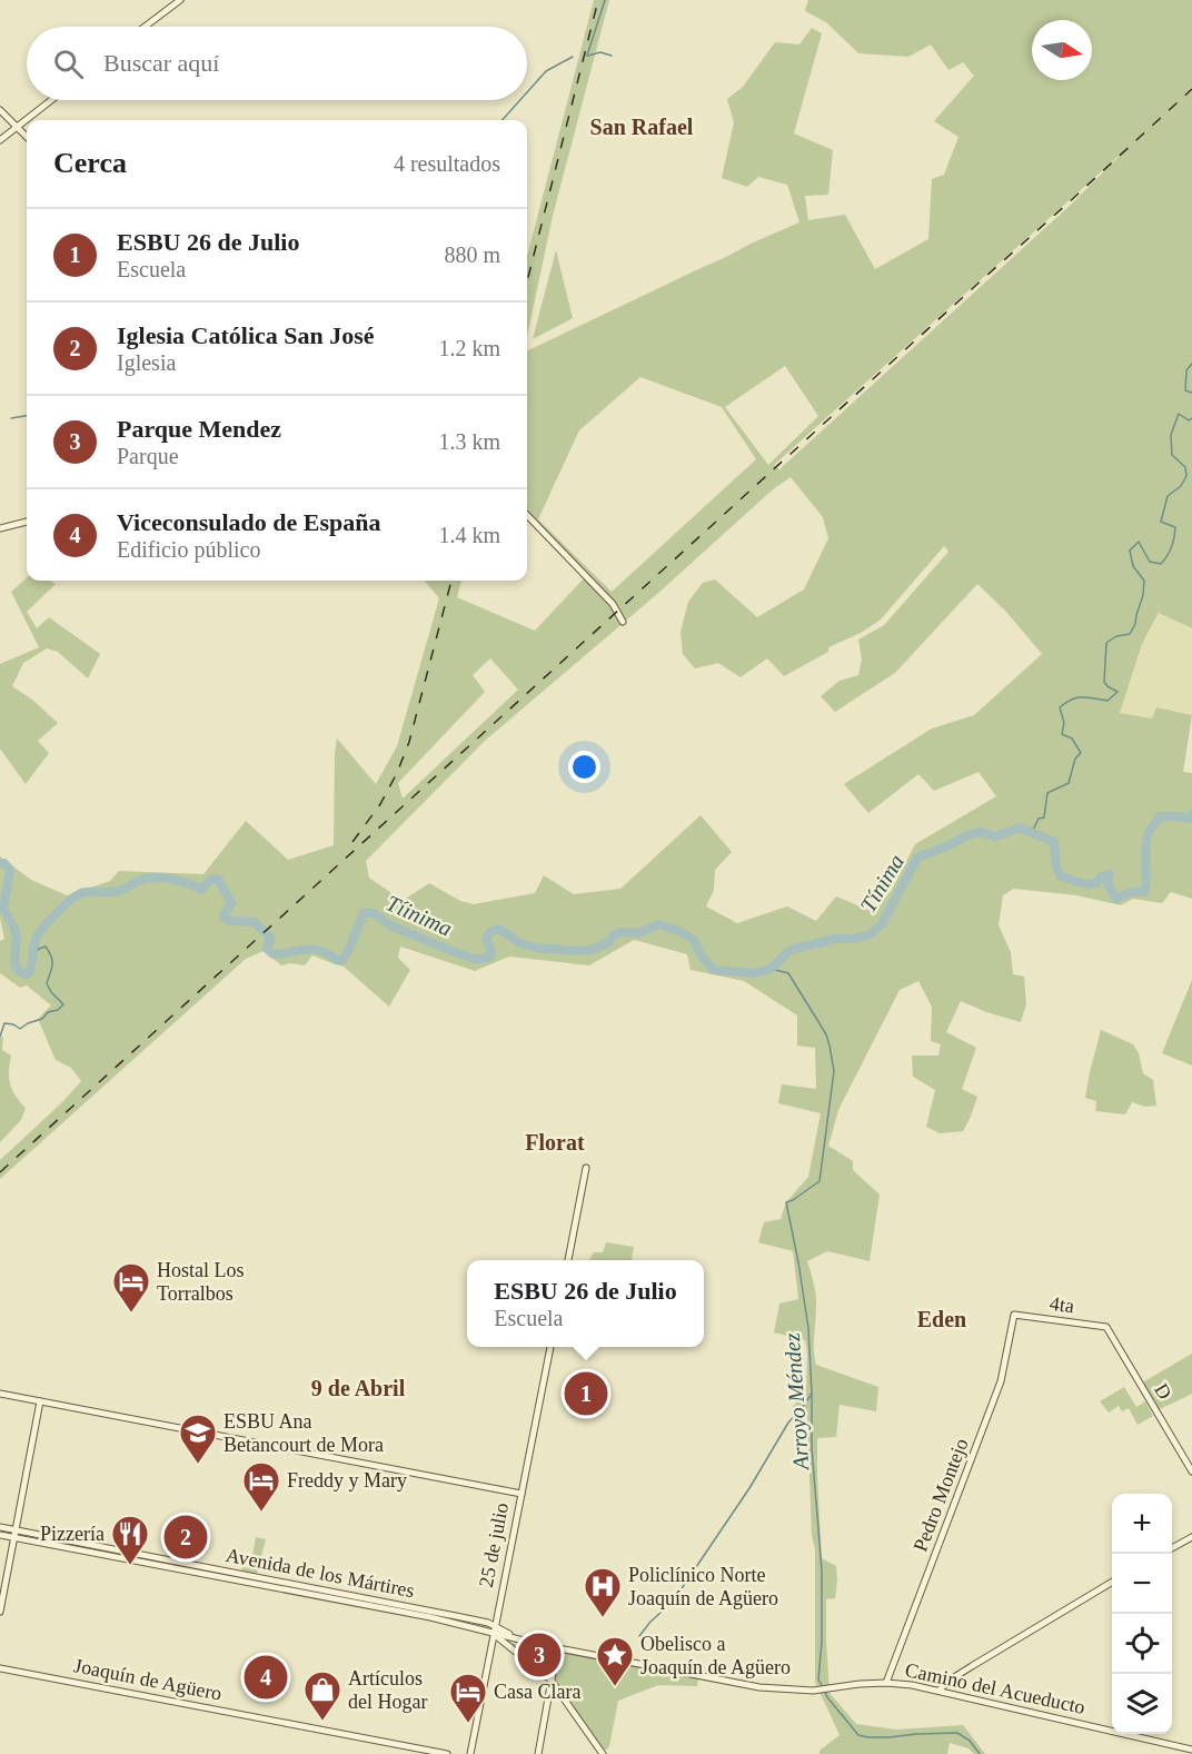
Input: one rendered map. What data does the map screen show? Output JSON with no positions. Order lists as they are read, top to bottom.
{
  "streets": {
    "street": [
      "4ta",
      "D",
      "Pedro Montejo",
      "25 de julio",
      "Avenida de los Mártires",
      "Joaquín de Agüero",
      "Camino del Acueducto"
    ]
  },
  "crossings": [
    ["4ta", "D"],
    ["4ta", "Pedro Montejo"],
    ["Pedro Montejo", "Camino del Acueducto"],
    ["25 de julio", "Avenida de los Mártires"],
    ["Avenida de los Mártires", "Camino del Acueducto"]
  ],
  "districts": [
    "San Rafael",
    "Florat",
    "Eden",
    "9 de Abril"
  ],
  "water": ["Tínima", "Tíinima", "Arroyo Méndez"],
  "places": {
    "hotel": ["Hostal Los Torralbos", "Freddy y Mary", "Casa Clara"],
    "school or university": ["ESBU Ana Betancourt de Mora"],
    "restaurant": ["Pizzería"],
    "hospital": ["Policlínico Norte Joaquín de Agüero"],
    "place": ["Obelisco a Joaquín de Agüero"],
    "shop": ["Artículos del Hogar"]
  },
  "north": "right",
  "page": {
    "search": "Buscar aquí",
    "heading": ["Cerca", "4 resultados"],
    "list": [
      {
        "mark": "1",
        "name": "ESBU 26 de Julio",
        "note": "Escuela",
        "value": "880 m"
      },
      {
        "mark": "2",
        "name": "Iglesia Católica San José",
        "note": "Iglesia",
        "value": "1.2 km"
      },
      {
        "mark": "3",
        "name": "Parque Mendez",
        "note": "Parque",
        "value": "1.3 km"
      },
      {
        "mark": "4",
        "name": "Viceconsulado de España",
        "note": "Edificio público",
        "value": "1.4 km"
      }
    ],
    "popup": ["ESBU 26 de Julio", "Escuela"],
    "pins": [
      "1",
      "2",
      "3",
      "4"
    ],
    "map_buttons": ["+", "−"]
  }
}
